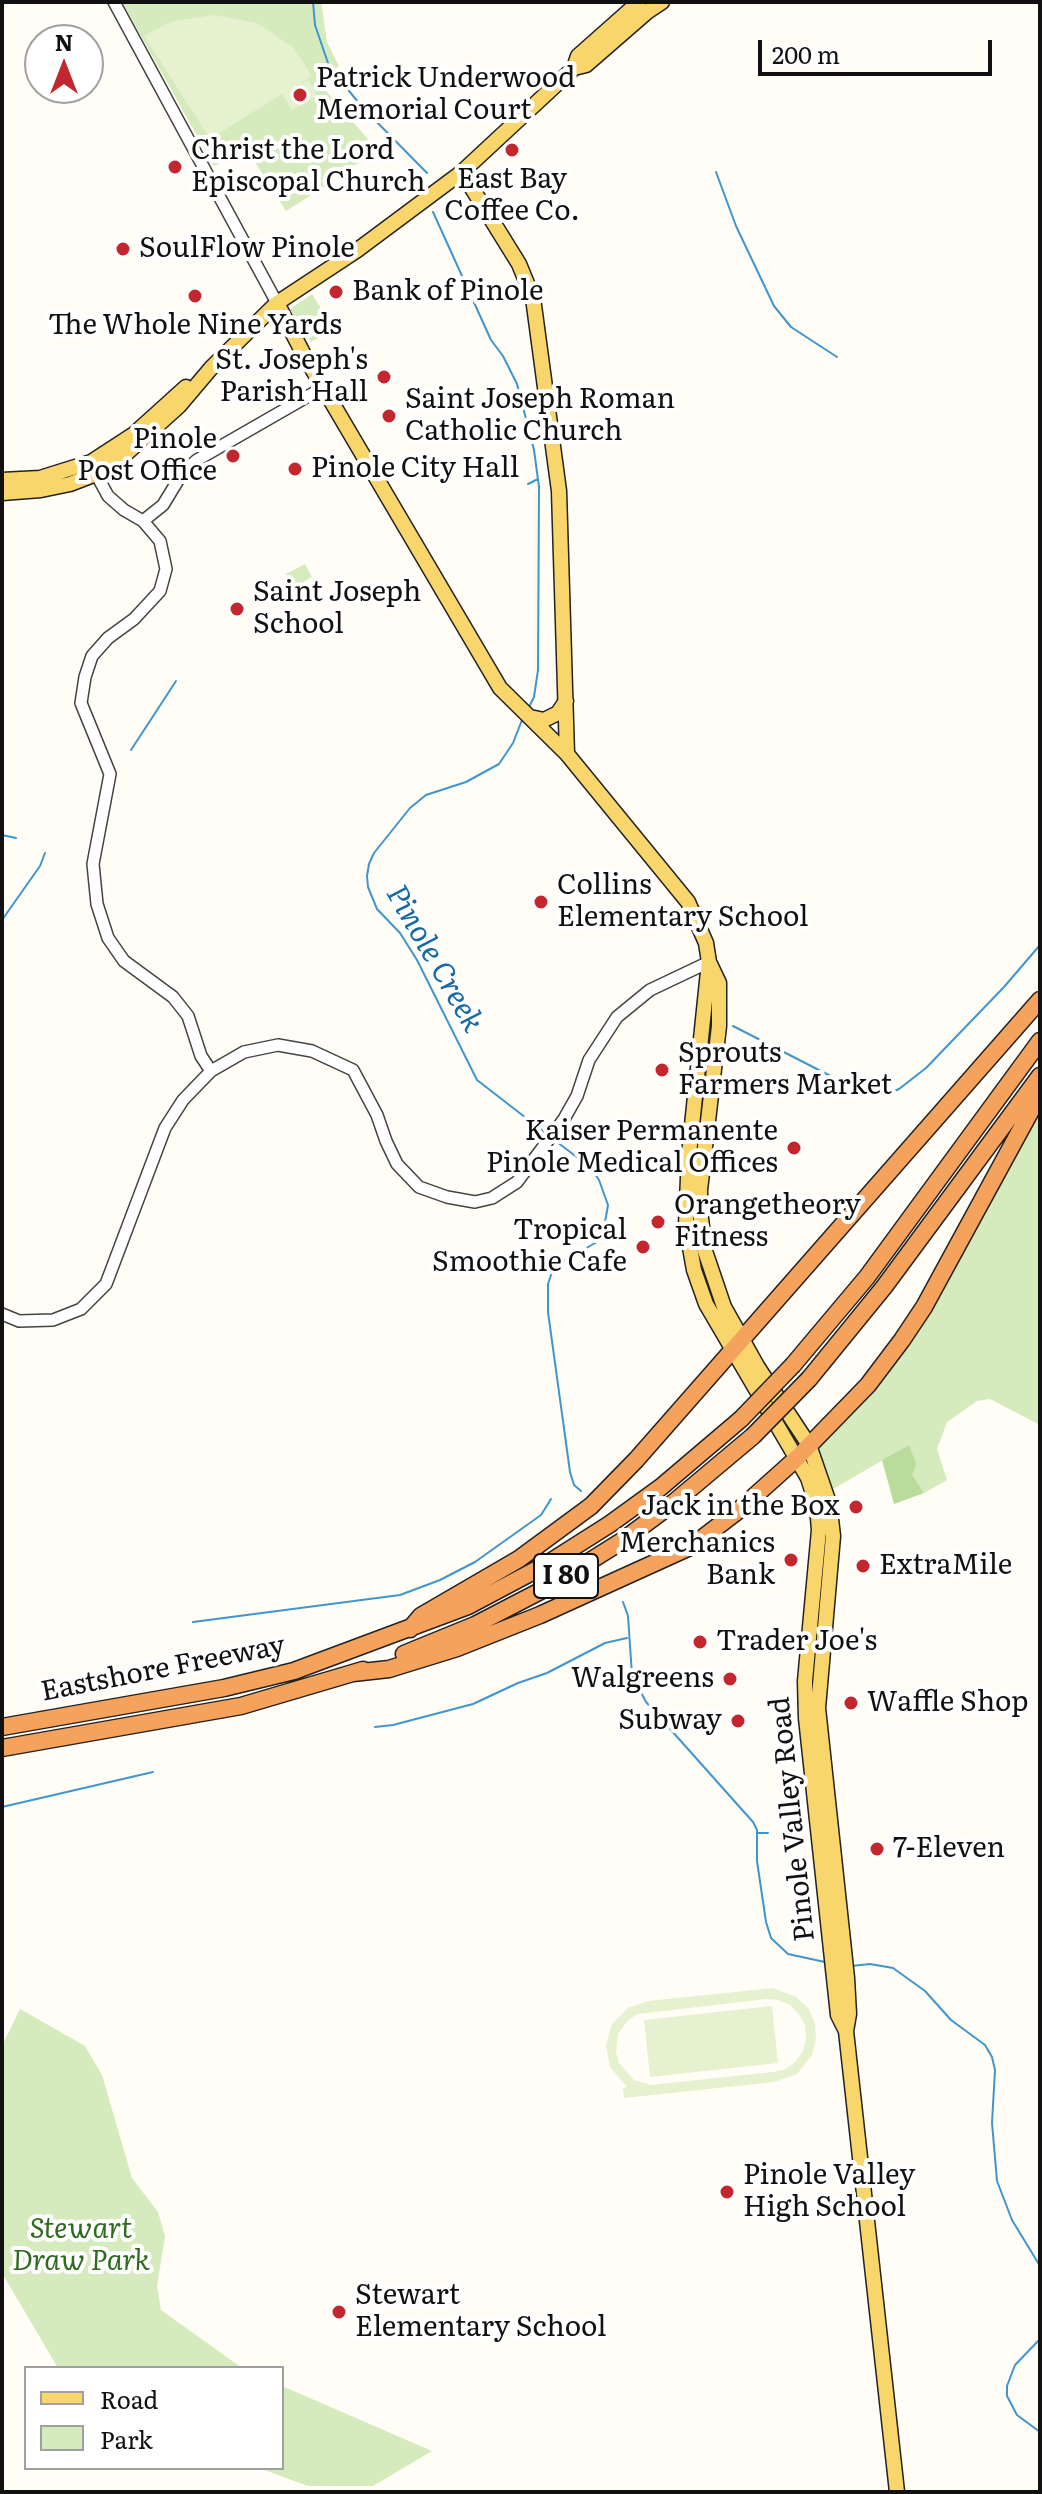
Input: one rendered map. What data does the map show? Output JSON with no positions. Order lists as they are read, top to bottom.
{
  "streets": {
    "highway": ["I 80", "Eastshore Freeway"],
    "main road": ["Pinole Valley Road"]
  },
  "water": ["Pinole Creek"],
  "parks": ["Stewart Draw Park"],
  "places": [
    "Patrick Underwood Memorial Court",
    "East Bay Coffee Co.",
    "Christ the Lord Episcopal Church",
    "SoulFlow Pinole",
    "Bank of Pinole",
    "The Whole Nine Yards",
    "St. Joseph's Parish Hall",
    "Saint Joseph Roman Catholic Church",
    "Pinole Post Office",
    "Pinole City Hall",
    "Saint Joseph School",
    "Collins Elementary School",
    "Sprouts Farmers Market",
    "Kaiser Permanente Pinole Medical Offices",
    "Orangetheory Fitness",
    "Tropical Smoothie Cafe",
    "Jack in the Box",
    "Merchanics Bank",
    "ExtraMile",
    "Trader Joe's",
    "Walgreens",
    "Waffle Shop",
    "Subway",
    "7-Eleven",
    "Pinole Valley High School",
    "Stewart Elementary School"
  ],
  "legend": ["Road", "Park"],
  "scale_bar": "200 m",
  "north": "top"
}
